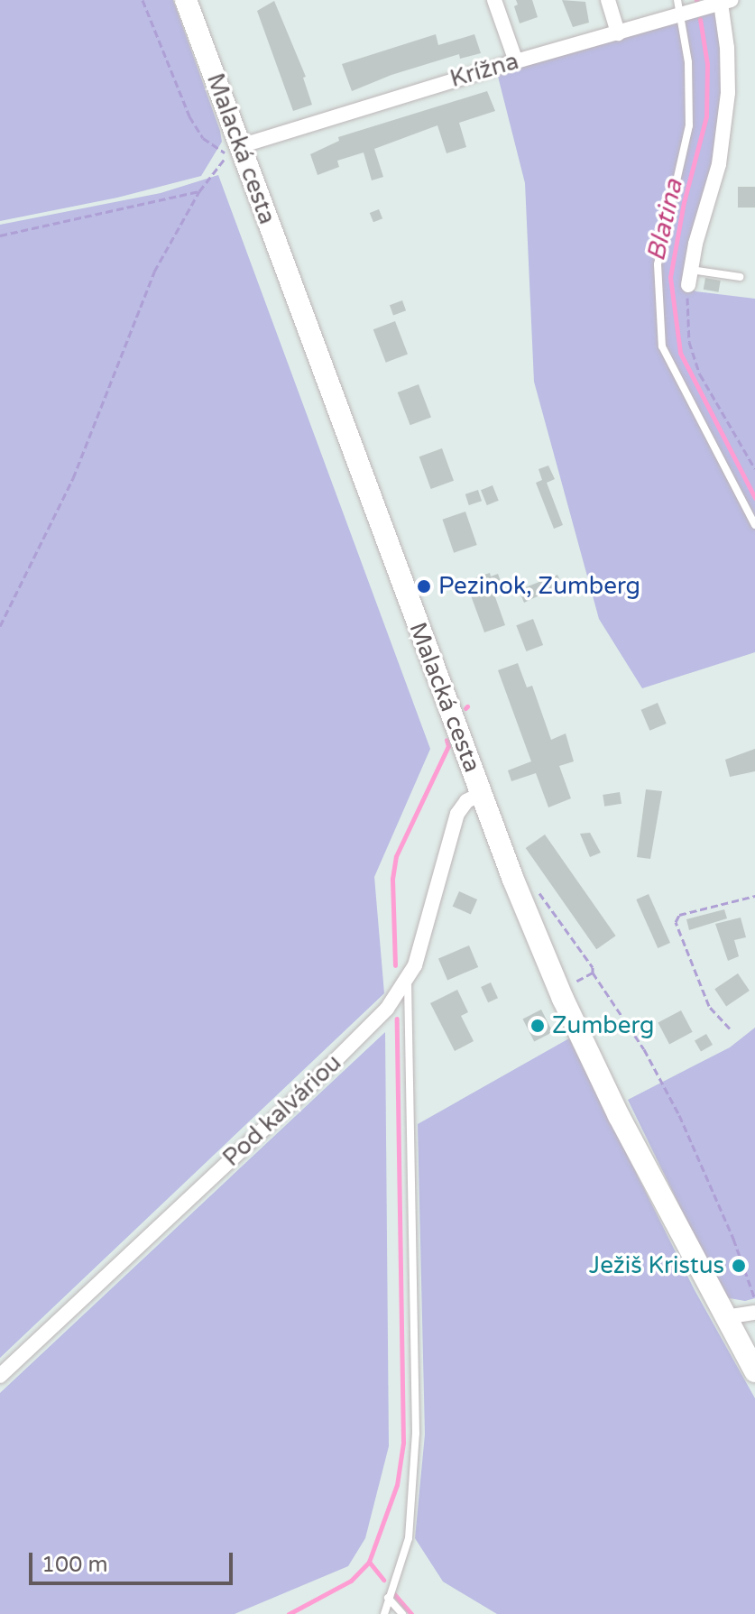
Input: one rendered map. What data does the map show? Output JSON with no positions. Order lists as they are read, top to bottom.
{
  "streets": {
    "main road": ["Malacká cesta"],
    "street": ["Krížna", "Pod kalváriou"]
  },
  "crossings": [
    ["Krížna", "Malacká cesta"],
    ["Malacká cesta", "Pod kalváriou"]
  ],
  "water": ["Blatina"],
  "places": ["Pezinok, Zumberg", "Zumberg", "Ježiš Kristus"],
  "scale_bar": "100 m"
}
